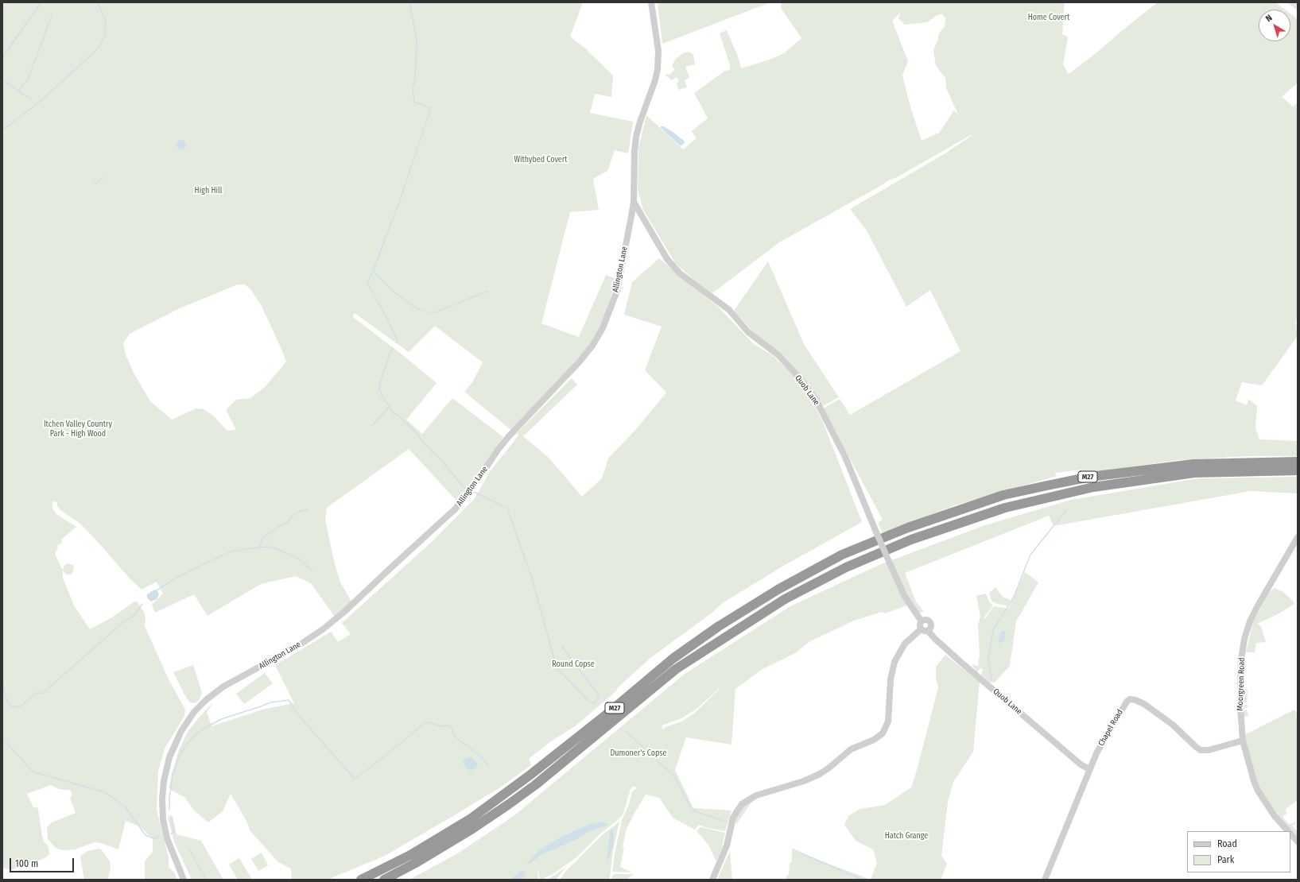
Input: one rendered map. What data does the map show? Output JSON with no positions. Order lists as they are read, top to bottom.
{
  "streets": {
    "highway": ["M27"],
    "street": [
      "Allington Lane",
      "Quob Lane",
      "Moorgreen Road",
      "Chapel Road"
    ]
  },
  "crossings": [
    ["Allington Lane", "Quob Lane"],
    ["Quob Lane", "Chapel Road"],
    ["Moorgreen Road", "Chapel Road"]
  ],
  "parks": [
    "Home Covert",
    "Withybed Covert",
    "High Hill",
    "Itchen Valley Country Park - High Wood",
    "Round Copse",
    "Dumoner's Copse",
    "Hatch Grange"
  ],
  "legend": ["Road", "Park"],
  "scale_bar": "100 m",
  "north": "top left"
}
